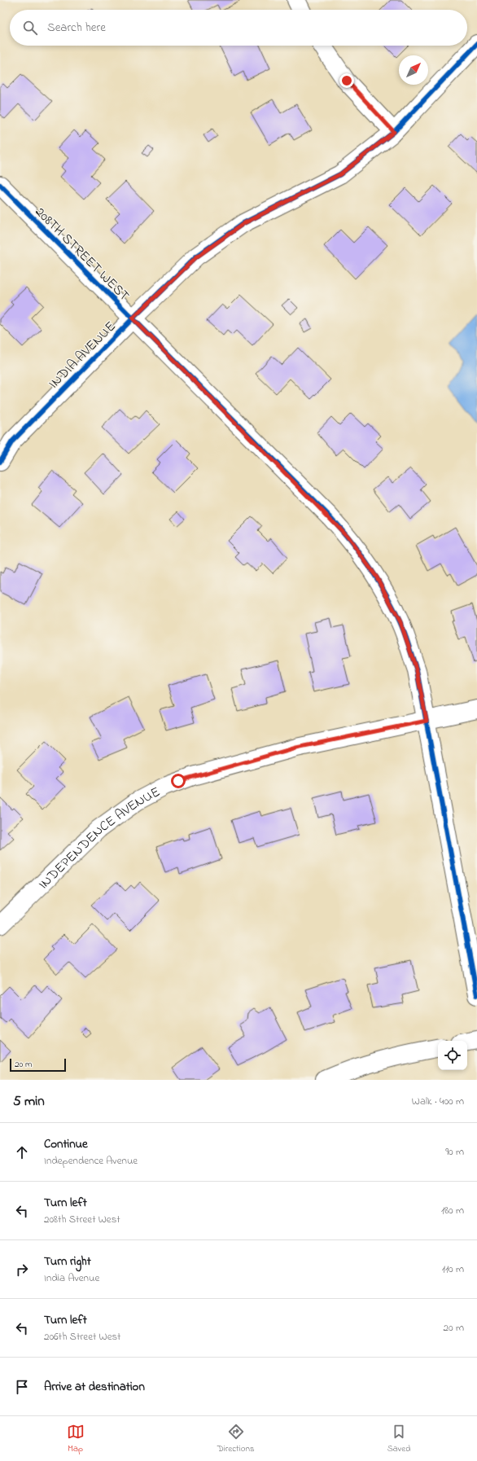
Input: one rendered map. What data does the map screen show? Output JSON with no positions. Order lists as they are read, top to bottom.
{
  "streets": {
    "street": ["208TH STREET WEST", "INDIA AVENUE", "INDEPENDENCE AVENUE"]
  },
  "crossings": [
    ["208TH STREET WEST", "INDIA AVENUE"],
    ["208TH STREET WEST", "INDEPENDENCE AVENUE"]
  ],
  "scale_bar": "20 m",
  "north": "top right",
  "page": {
    "search": "Search here",
    "scale": "20 m",
    "heading": ["5 min", "Walk · 400 m"],
    "list": [
      ["Continue", "Independence Avenue", "90 m"],
      ["Turn left", "208th Street West", "180 m"],
      ["Turn right", "India Avenue", "110 m"],
      ["Turn left", "206th Street West", "20 m"],
      "Arrive at destination"
    ],
    "nav": ["Map", "Directions", "Saved"]
  }
}
